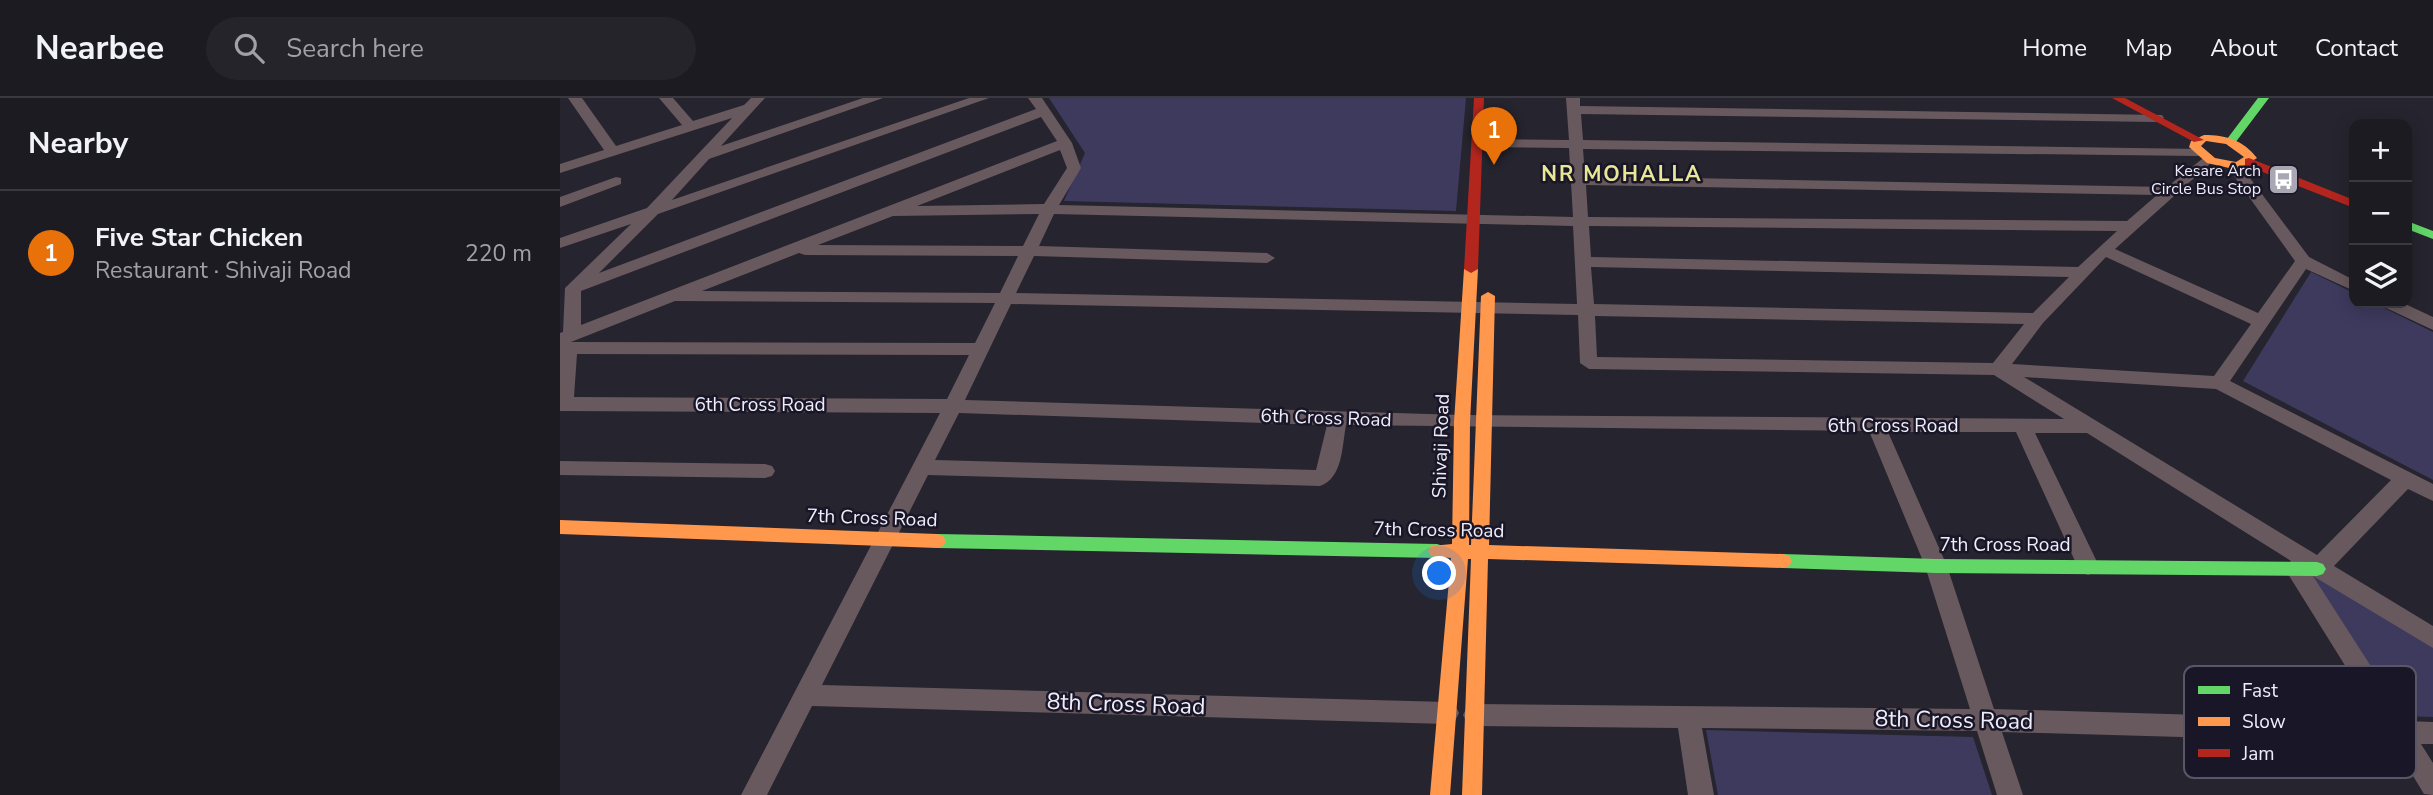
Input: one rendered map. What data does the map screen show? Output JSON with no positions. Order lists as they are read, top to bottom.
{
  "streets": {
    "street": [
      "6th Cross Road",
      "Shivaji Road",
      "7th Cross Road",
      "8th Cross Road"
    ]
  },
  "crossings": [
    ["6th Cross Road", "Shivaji Road"],
    ["Shivaji Road", "7th Cross Road"],
    ["Shivaji Road", "8th Cross Road"]
  ],
  "districts": ["NR MOHALLA"],
  "places": {
    "bus stop": ["Kesare Arch Circle Bus Stop"]
  },
  "legend": ["Fast", "Slow", "Jam"],
  "page": {
    "header": "Nearbee",
    "search": "Search here",
    "nav": [
      "Home",
      "Map",
      "About",
      "Contact"
    ],
    "heading": "Nearby",
    "pins": "1",
    "map_buttons": ["+", "−"],
    "list": [
      {
        "mark": "1",
        "name": "Five Star Chicken",
        "note": "Restaurant · Shivaji Road",
        "value": "220 m"
      }
    ]
  }
}
